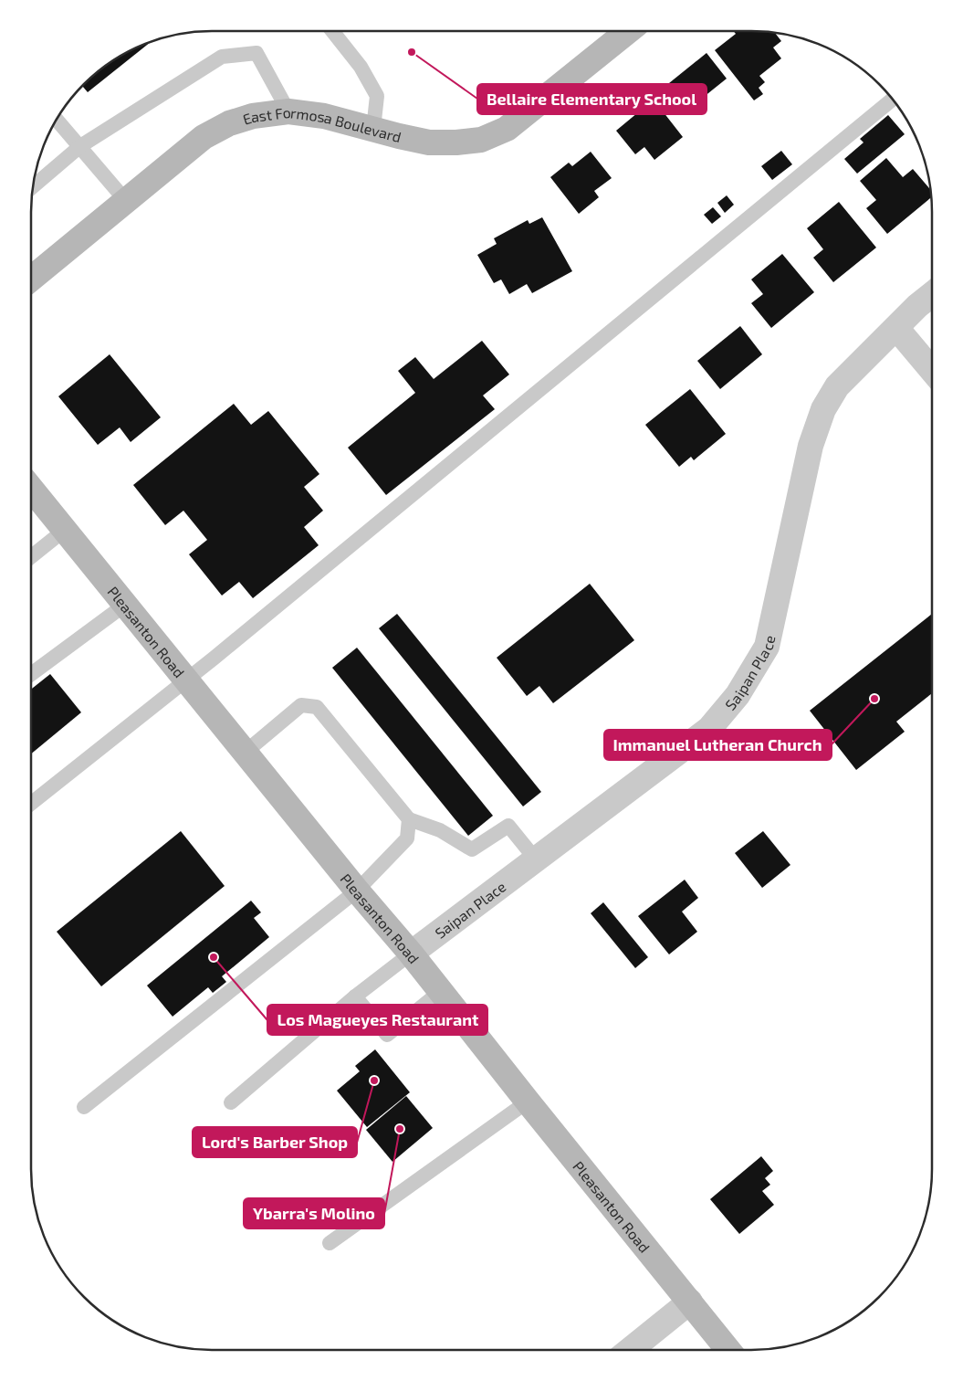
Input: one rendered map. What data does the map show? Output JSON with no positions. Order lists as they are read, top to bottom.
{
  "streets": {
    "main road": ["East Formosa Boulevard", "Pleasanton Road"],
    "street": ["Saipan Place"]
  },
  "crossings": [
    ["Pleasanton Road", "Saipan Place"]
  ],
  "places": [
    "Bellaire Elementary School",
    "Immanuel Lutheran Church",
    "Los Magueyes Restaurant",
    "Lord's Barber Shop",
    "Ybarra's Molino"
  ]
}
